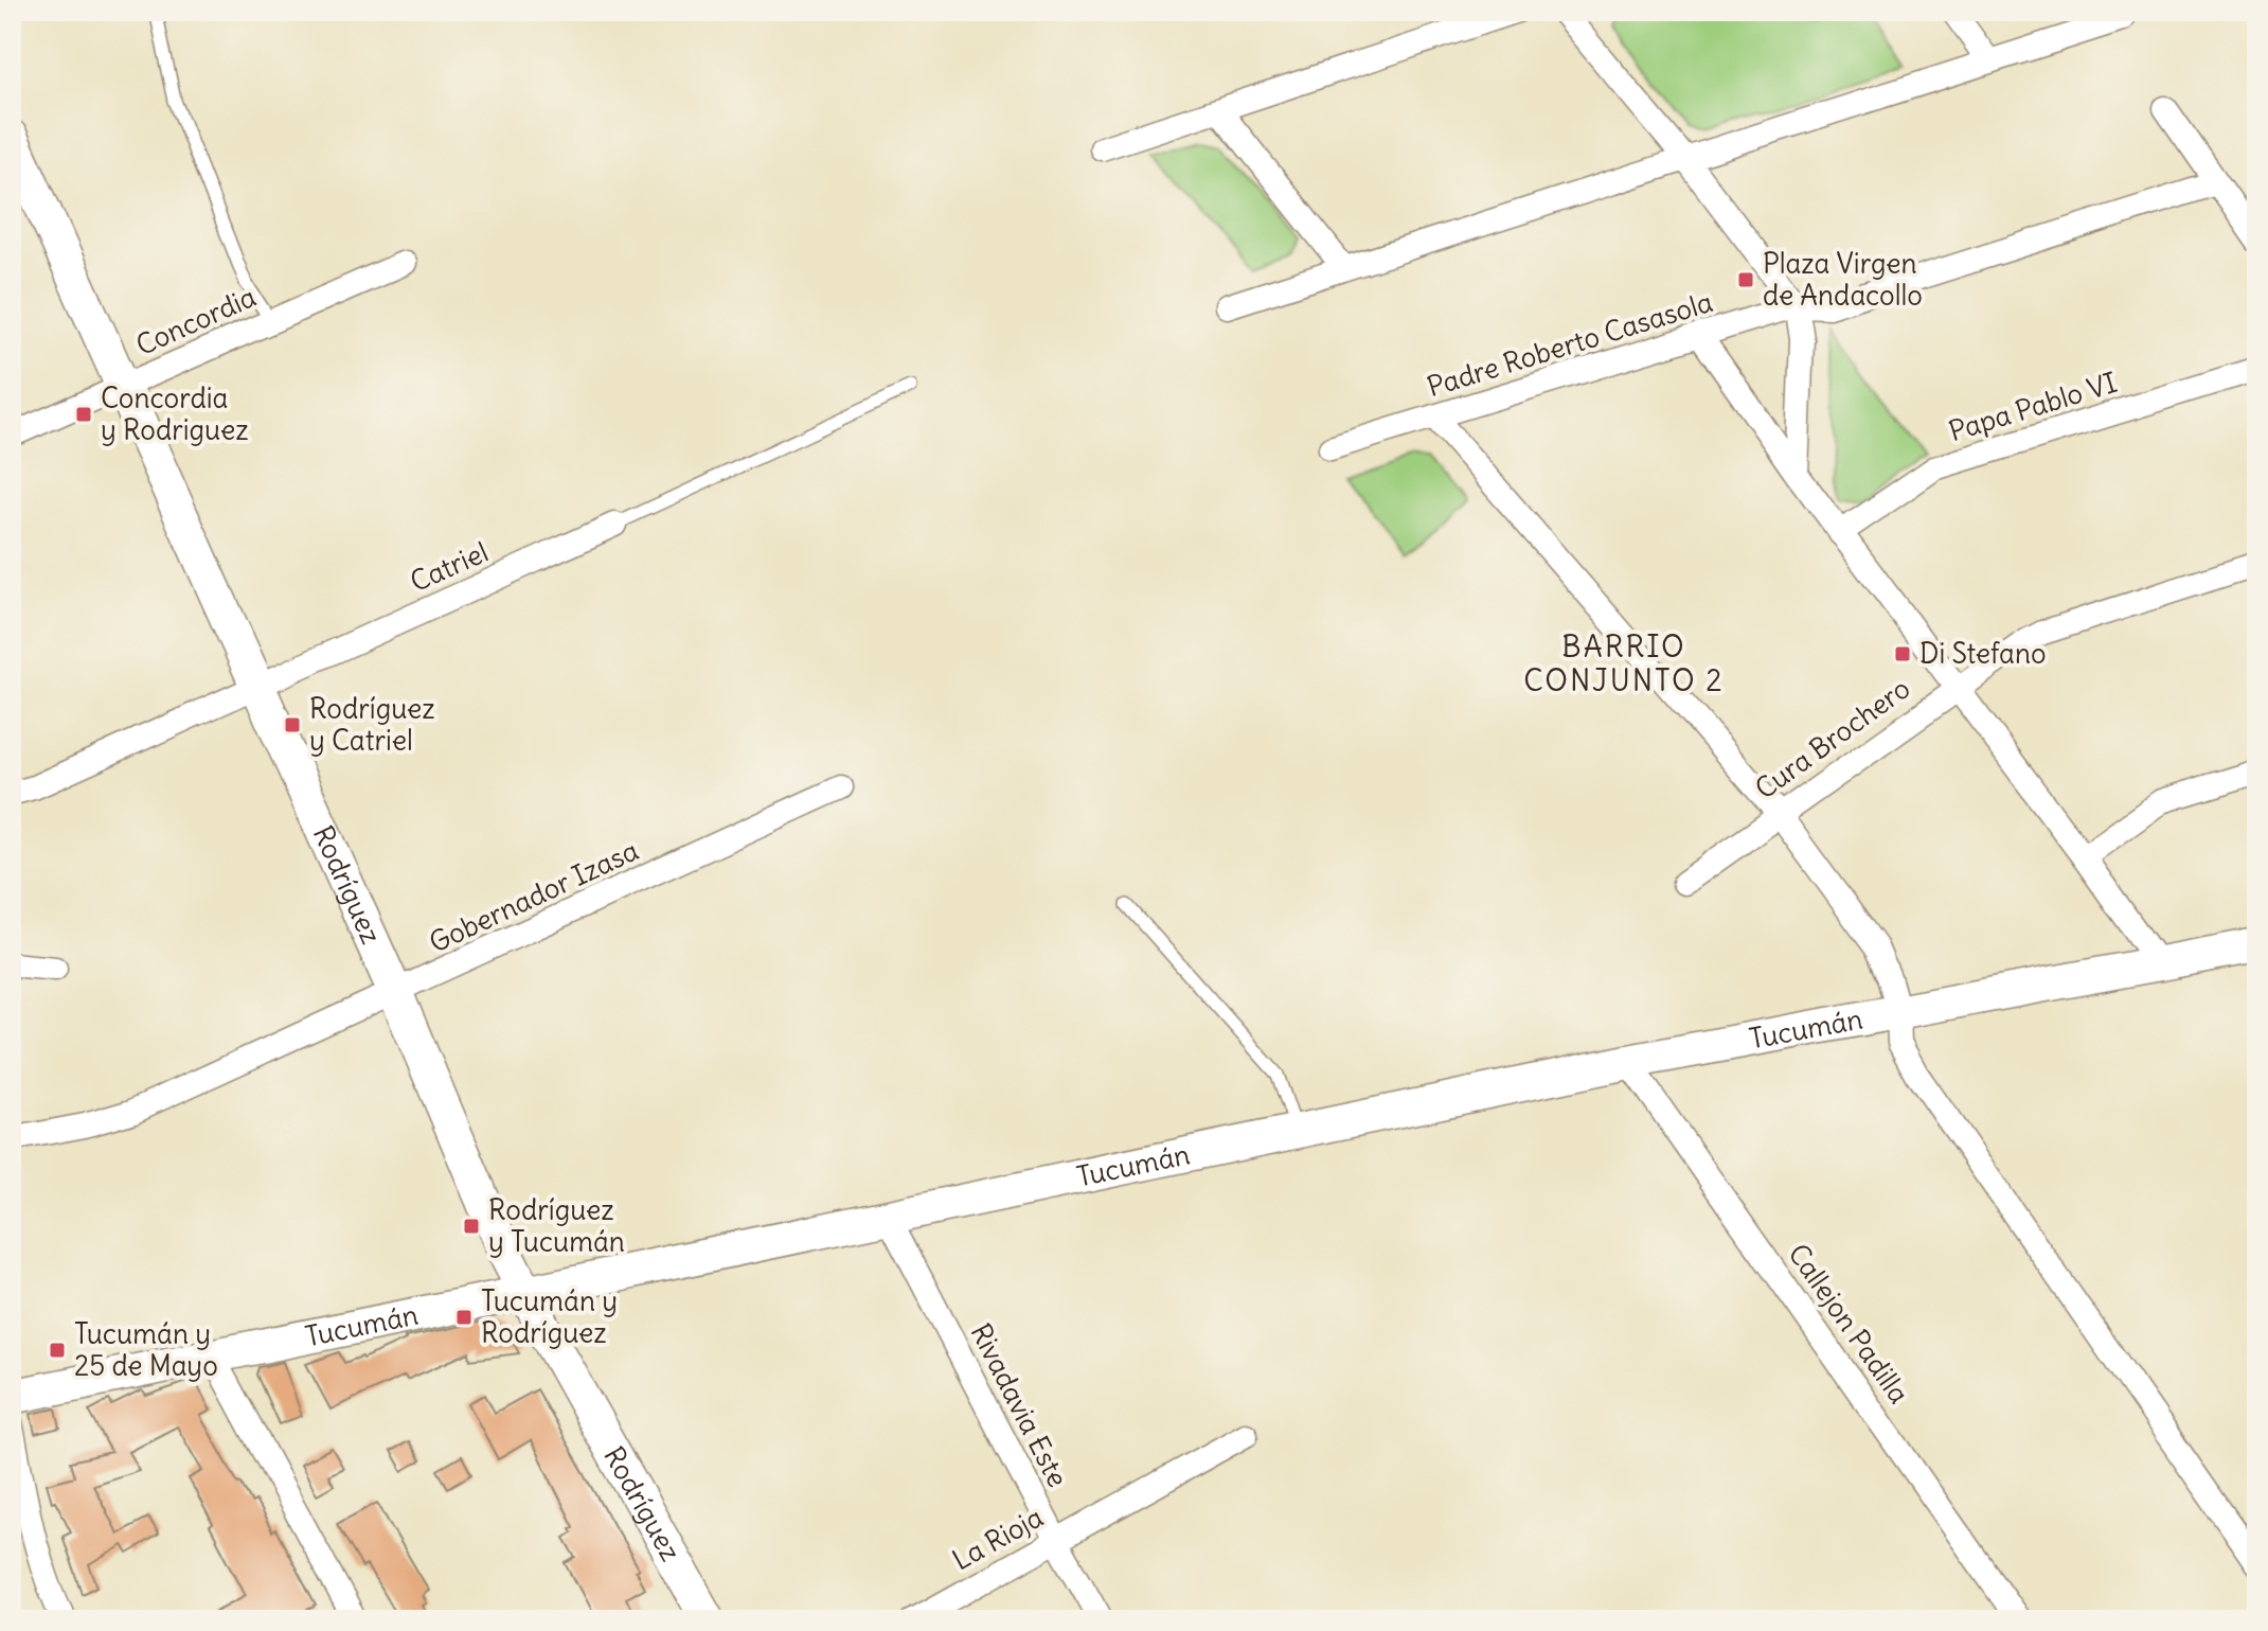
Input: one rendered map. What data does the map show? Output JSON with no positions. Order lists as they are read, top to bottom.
{
  "streets": {
    "main road": ["Rodríguez", "Tucumán"],
    "street": [
      "Concordia",
      "Padre Roberto Casasola",
      "Papa Pablo VI",
      "Catriel",
      "Cura Brochero",
      "Gobernador Izasa",
      "Callejon Padilla",
      "Rivadavia Este",
      "La Rioja"
    ]
  },
  "crossings": [
    ["Concordia", "Rodríguez"],
    ["Catriel", "Rodríguez"],
    ["Rodríguez", "Gobernador Izasa"],
    ["Rodríguez", "Tucumán"],
    ["Tucumán", "Callejon Padilla"],
    ["Tucumán", "Rivadavia Este"],
    ["Rivadavia Este", "La Rioja"]
  ],
  "districts": ["BARRIO CONJUNTO 2"],
  "places": {
    "transit": [
      "Plaza Virgen de Andacollo",
      "Concordia y Rodriguez",
      "Di Stefano",
      "Rodríguez y Catriel",
      "Rodríguez y Tucumán",
      "Tucumán y Rodríguez",
      "Tucumán y 25 de Mayo"
    ]
  }
}
